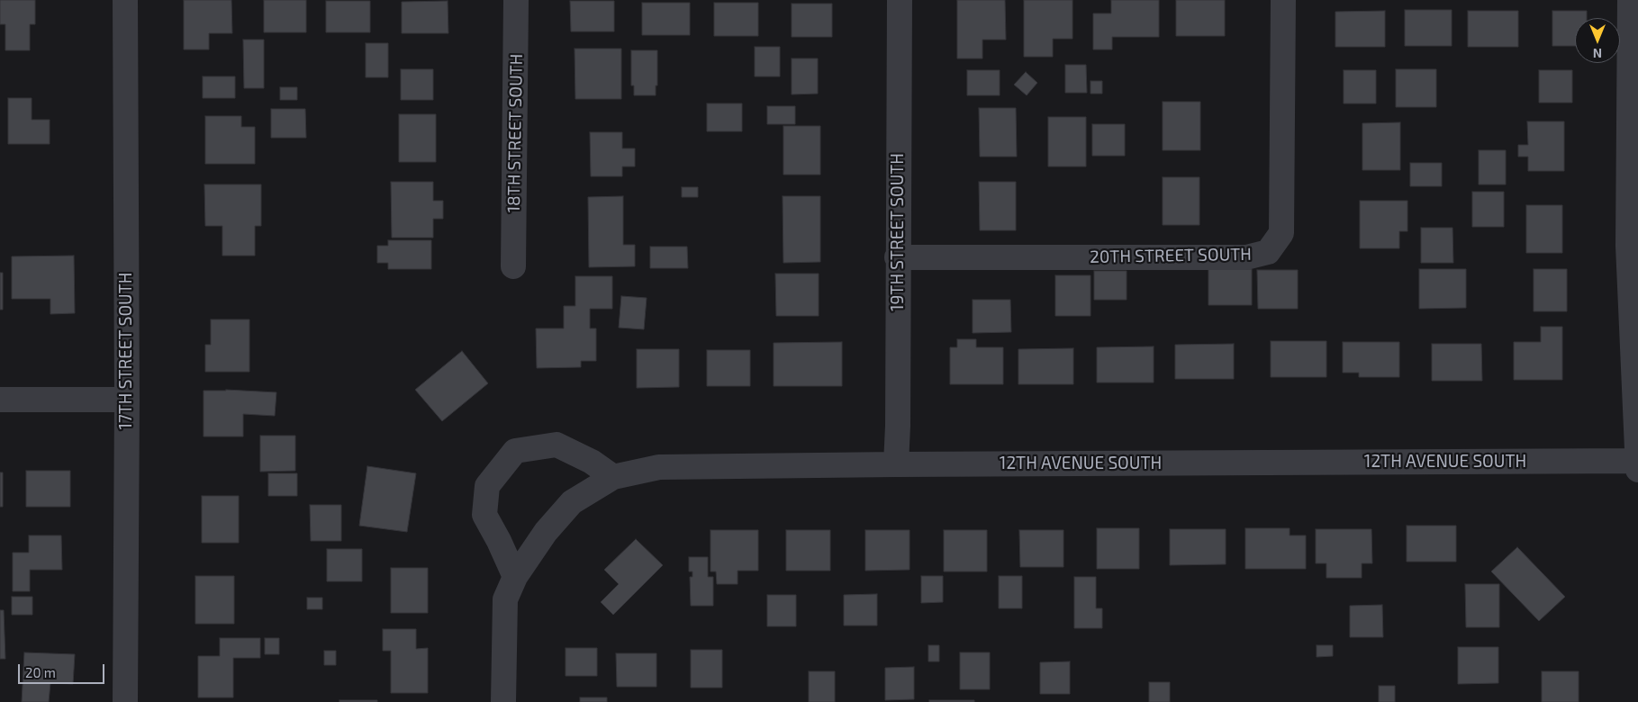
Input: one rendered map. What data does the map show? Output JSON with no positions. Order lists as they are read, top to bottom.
{
  "streets": {
    "street": [
      "18TH STREET SOUTH",
      "19TH STREET SOUTH",
      "20TH STREET SOUTH",
      "17TH STREET SOUTH",
      "12TH AVENUE SOUTH"
    ]
  },
  "crossings": [
    ["19TH STREET SOUTH", "20TH STREET SOUTH"],
    ["19TH STREET SOUTH", "12TH AVENUE SOUTH"]
  ],
  "scale_bar": "20 m",
  "north": "bottom"
}
